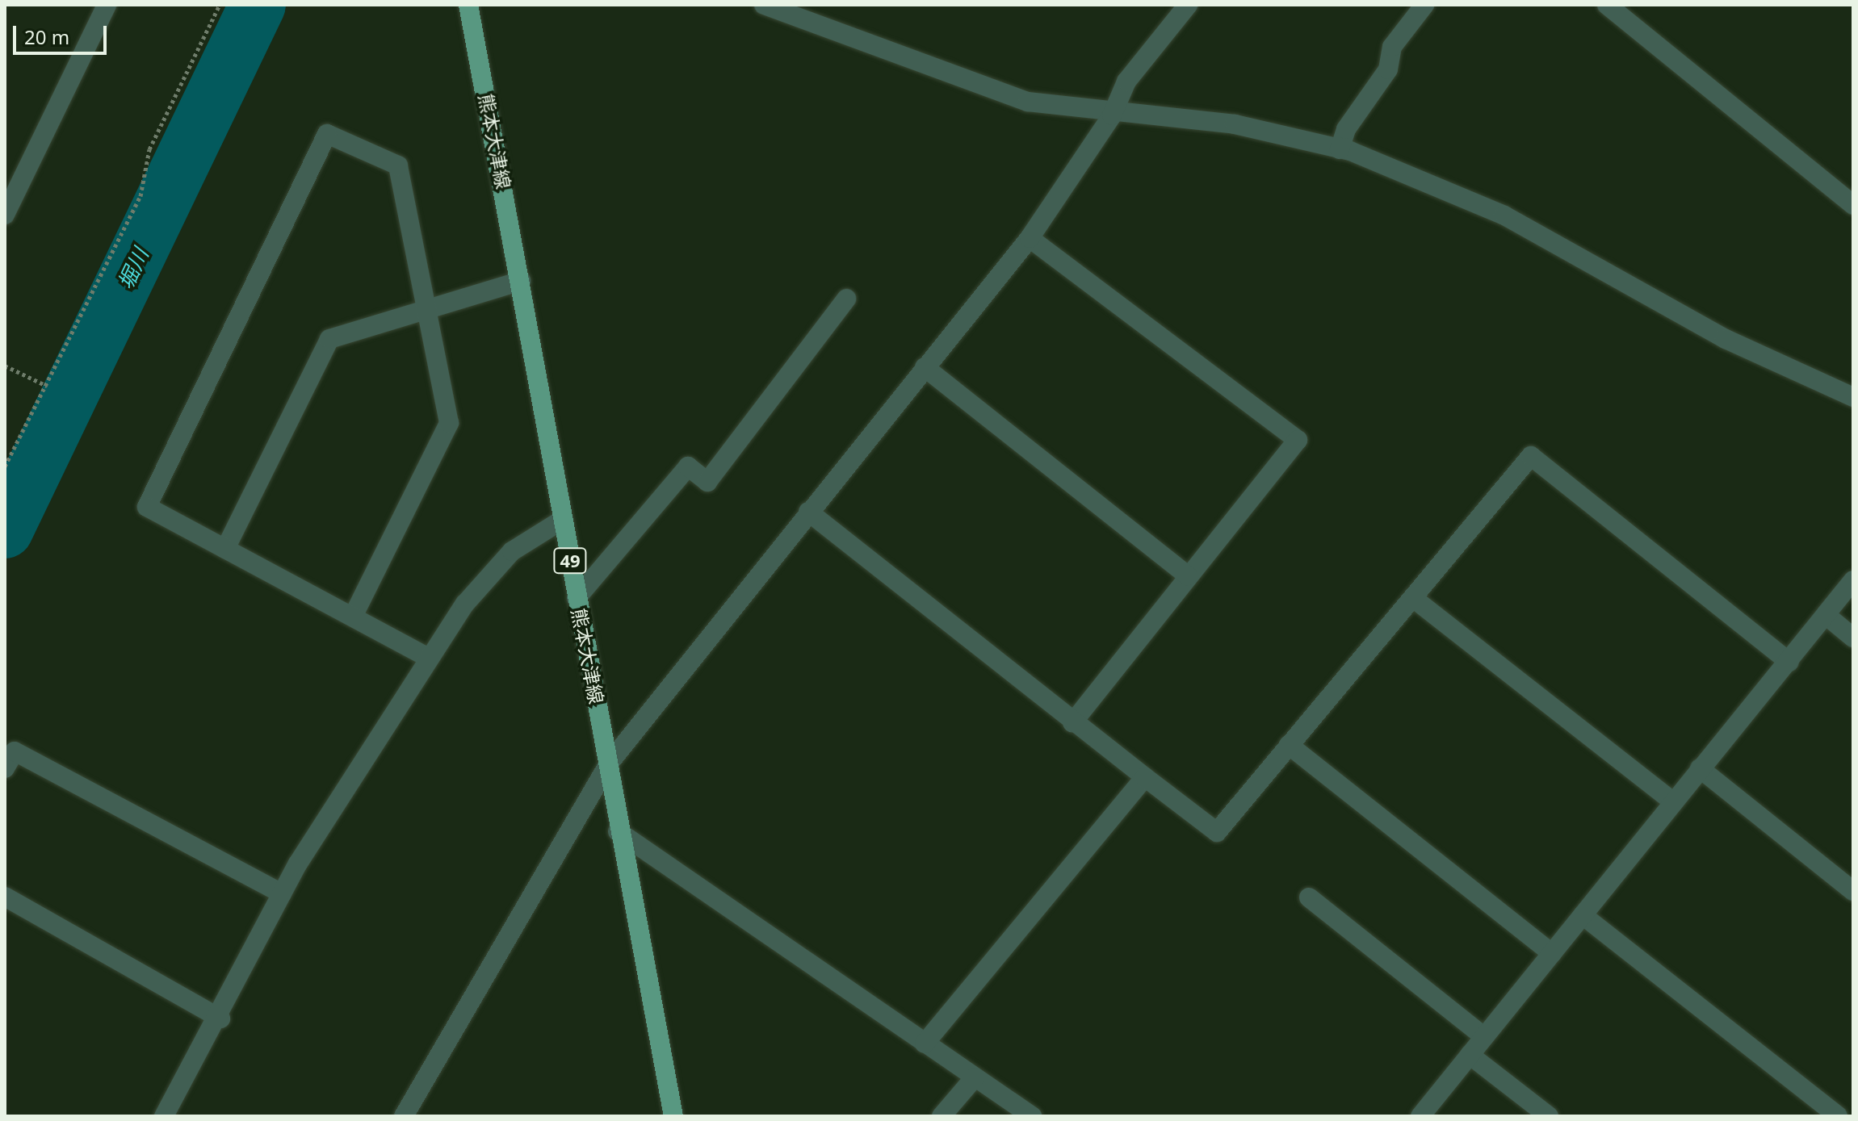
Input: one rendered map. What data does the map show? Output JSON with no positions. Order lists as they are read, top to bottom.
{
  "streets": {
    "main road": ["熊本大津線", "49"]
  },
  "water": ["堀川"],
  "scale_bar": "20 m"
}
